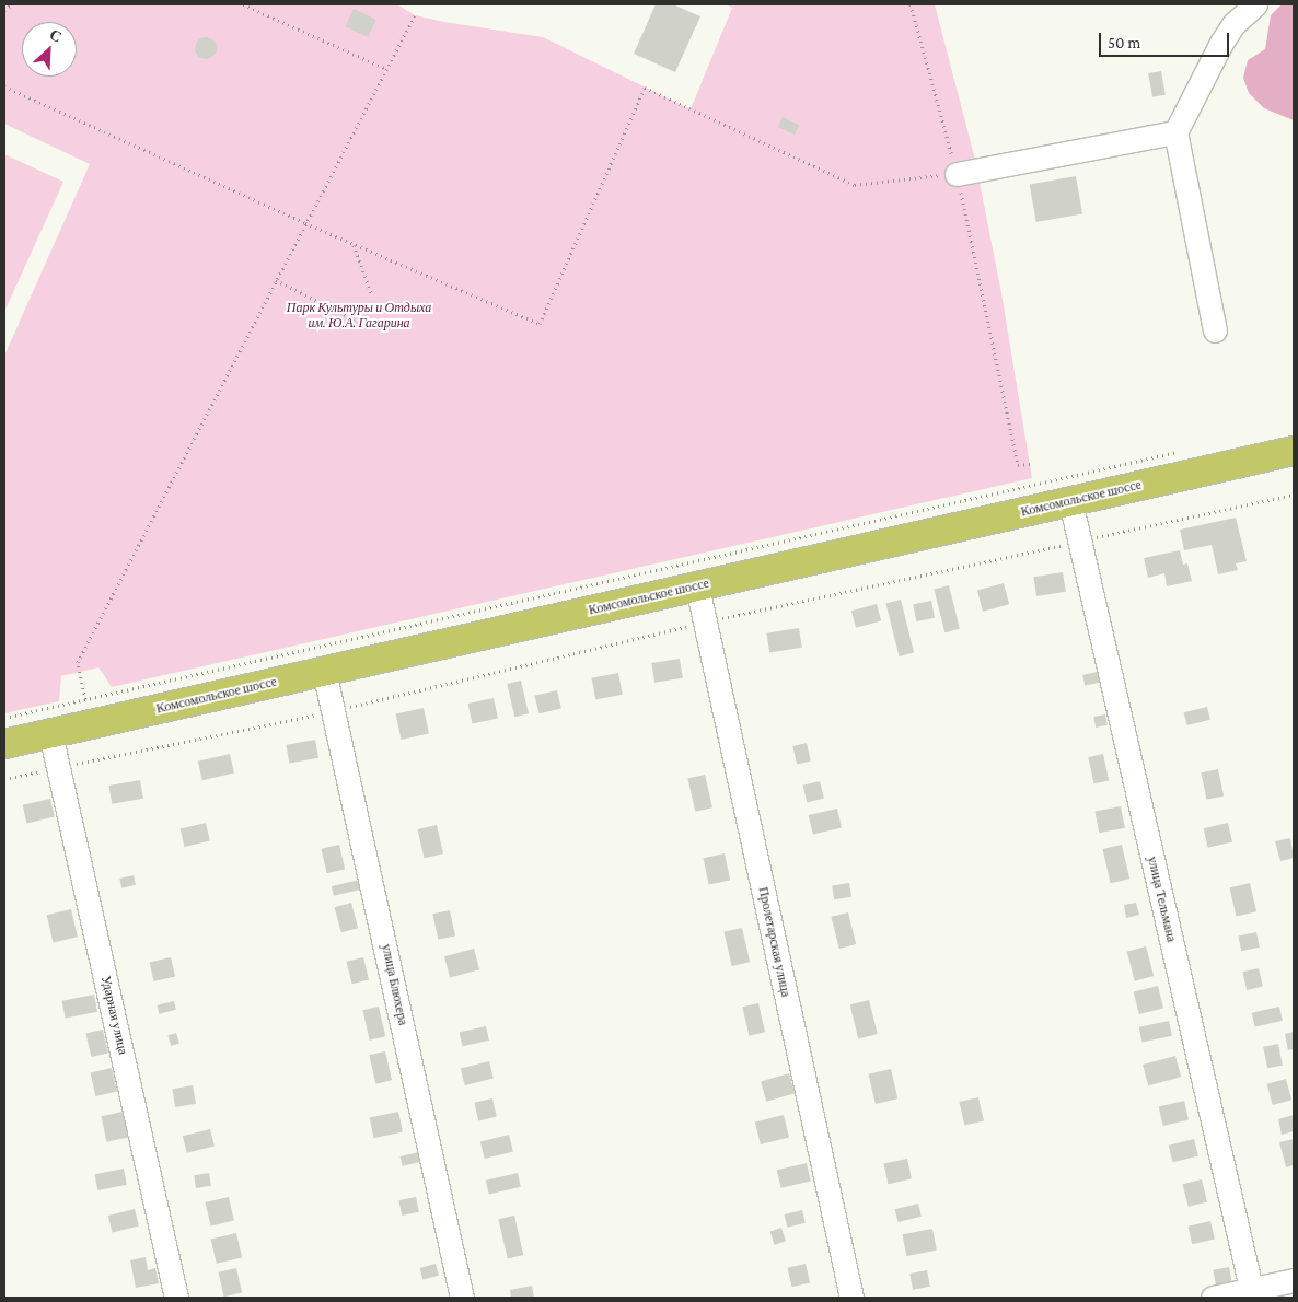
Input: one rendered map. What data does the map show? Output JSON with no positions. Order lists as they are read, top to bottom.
{
  "streets": {
    "main road": ["Комсомольское шоссе"],
    "street": [
      "улица Тельмана",
      "Пролетарская улица",
      "улица Блюхера",
      "Ударная улица"
    ]
  },
  "crossings": [
    ["Комсомольское шоссе", "улица Тельмана"],
    ["Комсомольское шоссе", "Пролетарская улица"],
    ["Комсомольское шоссе", "улица Блюхера"],
    ["Комсомольское шоссе", "Ударная улица"]
  ],
  "parks": ["Парк Культуры и Отдыха им. Ю.А. Гагарина"],
  "scale_bar": "50 m",
  "north": "top right"
}
